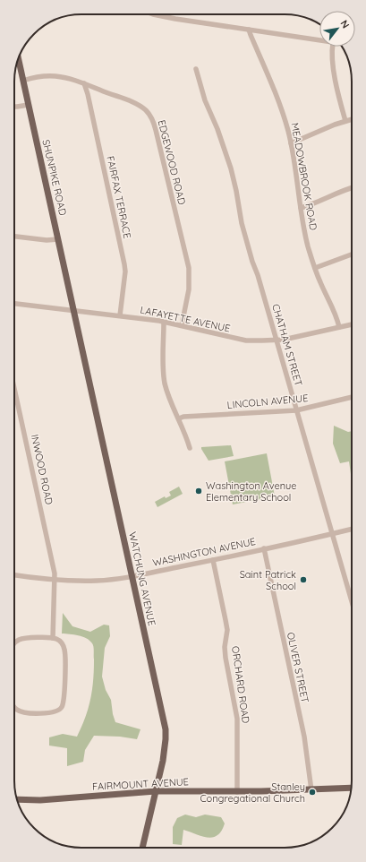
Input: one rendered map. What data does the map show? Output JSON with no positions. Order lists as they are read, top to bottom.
{
  "streets": {
    "main road": ["SHUNPIKE ROAD", "WATCHUNG AVENUE", "FAIRMOUNT AVENUE"],
    "street": [
      "EDGEWOOD ROAD",
      "MEADOWBROOK ROAD",
      "FAIRFAX TERRACE",
      "LAFAYETTE AVENUE",
      "CHATHAM STREET",
      "LINCOLN AVENUE",
      "INWOOD ROAD",
      "WASHINGTON AVENUE",
      "OLIVER STREET",
      "ORCHARD ROAD"
    ]
  },
  "crossings": [
    ["EDGEWOOD ROAD", "SHUNPIKE ROAD"],
    ["EDGEWOOD ROAD", "FAIRFAX TERRACE"],
    ["EDGEWOOD ROAD", "LAFAYETTE AVENUE"],
    ["MEADOWBROOK ROAD", "LAFAYETTE AVENUE"],
    ["SHUNPIKE ROAD", "LAFAYETTE AVENUE"],
    ["SHUNPIKE ROAD", "WATCHUNG AVENUE"],
    ["FAIRFAX TERRACE", "LAFAYETTE AVENUE"],
    ["LAFAYETTE AVENUE", "CHATHAM STREET"],
    ["LAFAYETTE AVENUE", "WATCHUNG AVENUE"],
    ["CHATHAM STREET", "LINCOLN AVENUE"],
    ["CHATHAM STREET", "WASHINGTON AVENUE"],
    ["INWOOD ROAD", "WASHINGTON AVENUE"],
    ["WASHINGTON AVENUE", "WATCHUNG AVENUE"],
    ["WASHINGTON AVENUE", "OLIVER STREET"],
    ["WASHINGTON AVENUE", "ORCHARD ROAD"],
    ["WATCHUNG AVENUE", "FAIRMOUNT AVENUE"],
    ["OLIVER STREET", "FAIRMOUNT AVENUE"],
    ["ORCHARD ROAD", "FAIRMOUNT AVENUE"]
  ],
  "places": ["Washington Avenue Elementary School", "Saint Patrick School", "Stanley Congregational Church"],
  "north": "top right"
}
